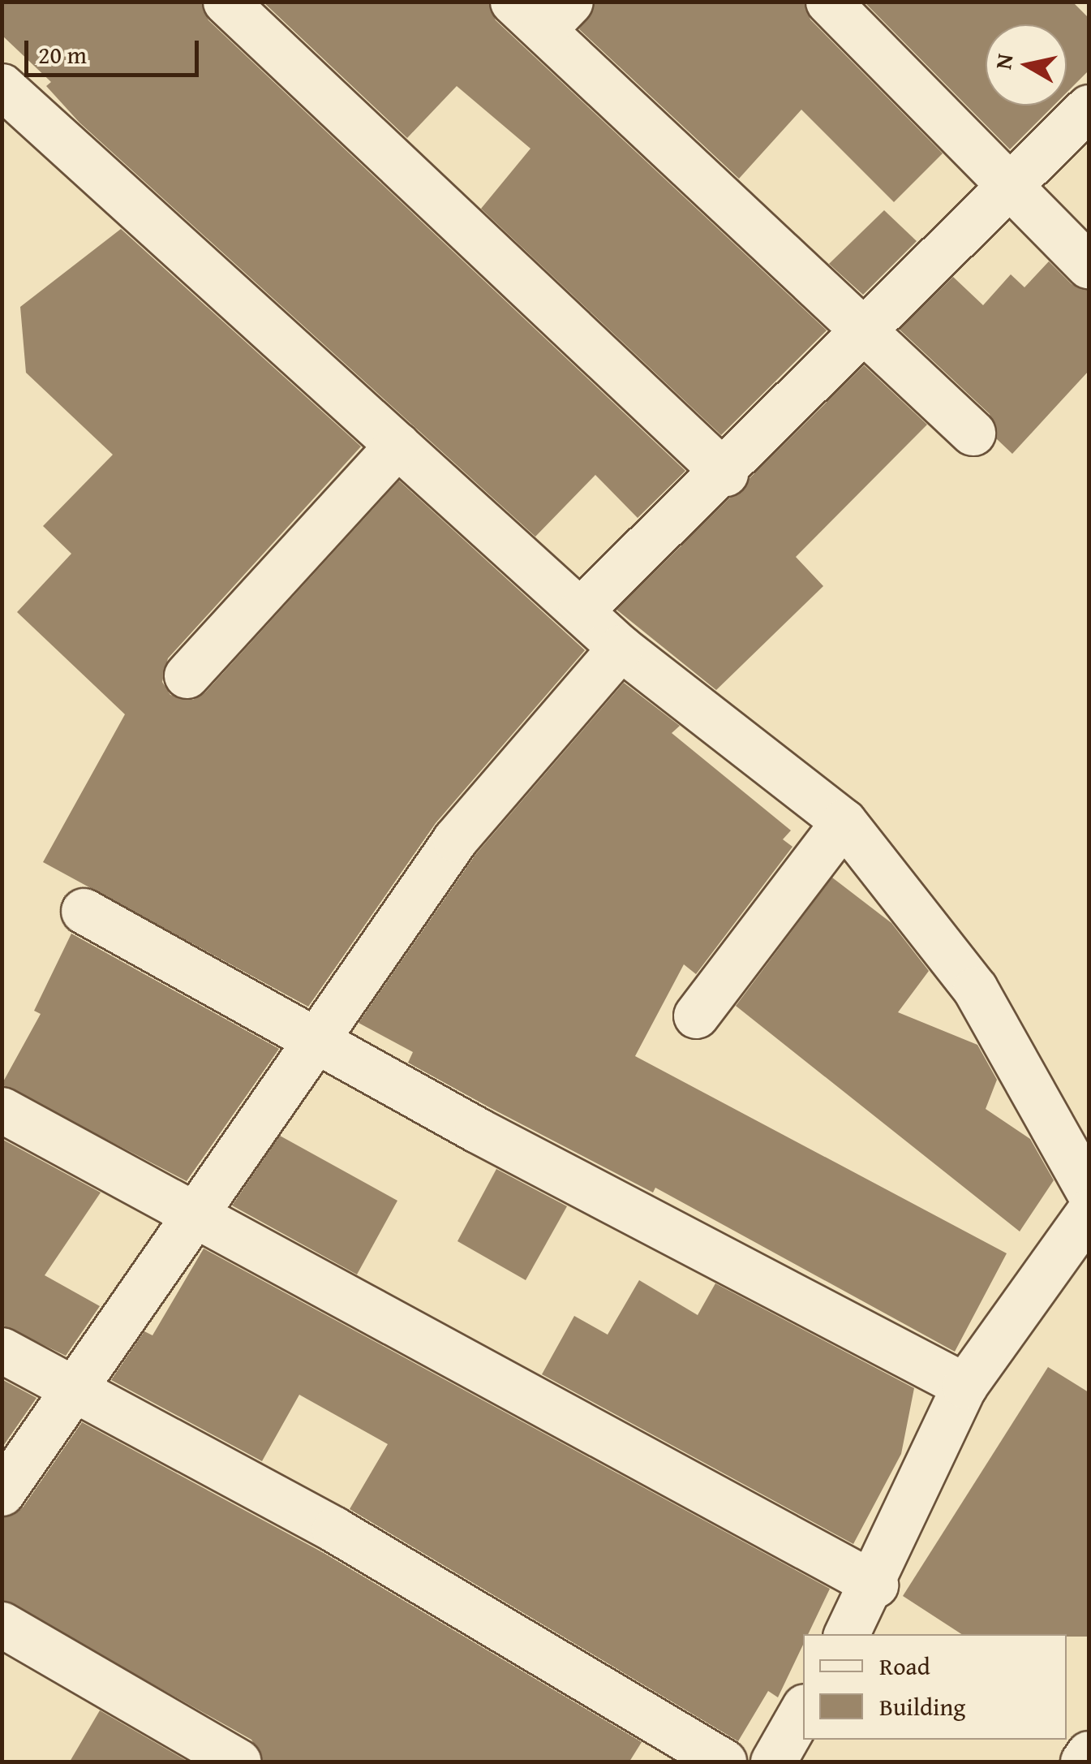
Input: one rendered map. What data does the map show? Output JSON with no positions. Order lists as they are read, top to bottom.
{
  "legend": ["Road", "Building"],
  "scale_bar": "20 m",
  "north": "left"
}
